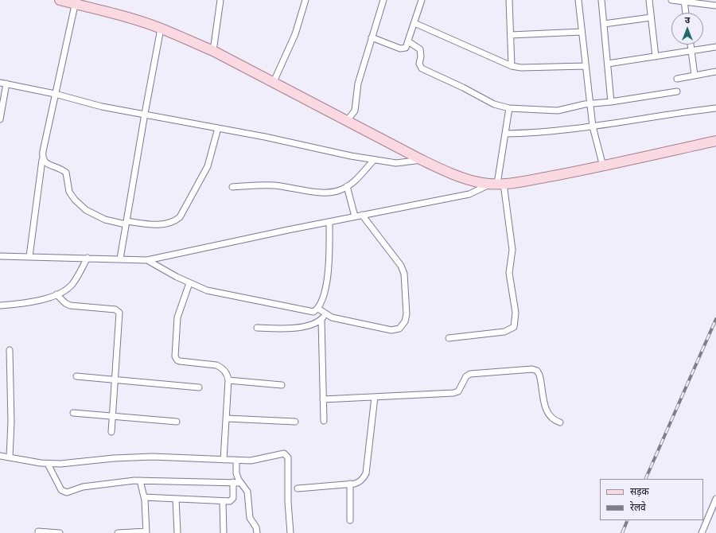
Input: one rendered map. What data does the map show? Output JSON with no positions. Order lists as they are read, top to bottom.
{
  "legend": ["सड़क", "रेलवे"],
  "north": "top"
}
